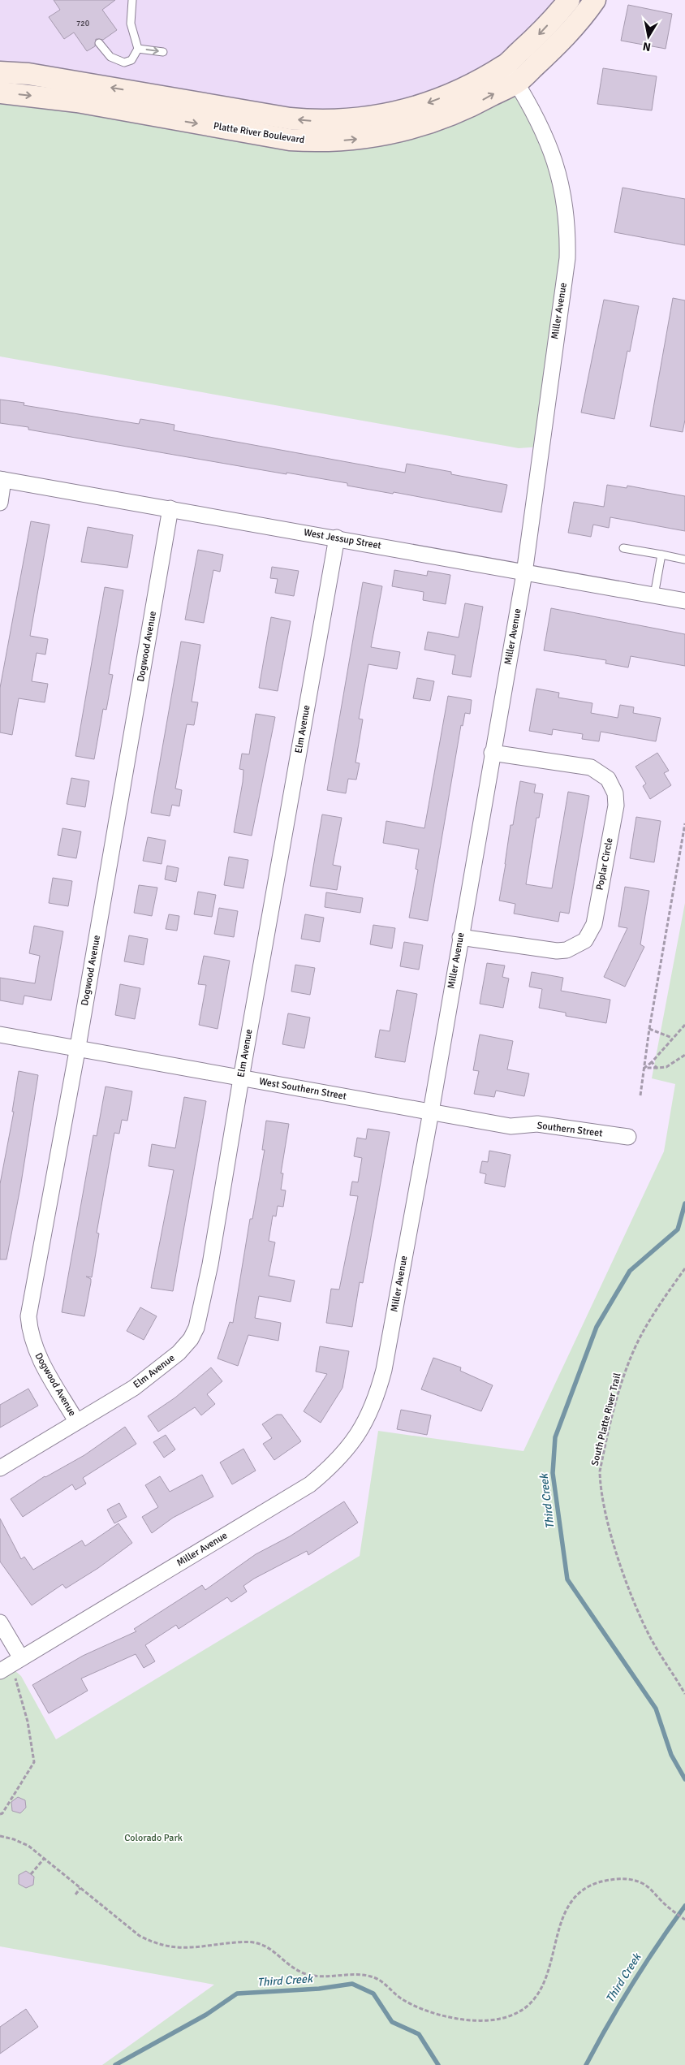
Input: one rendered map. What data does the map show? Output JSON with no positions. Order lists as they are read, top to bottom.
{
  "streets": {
    "street": [
      "Platte River Boulevard",
      "Miller Avenue",
      "West Jessup Street",
      "Dogwood Avenue",
      "Elm Avenue",
      "Poplar Circle",
      "West Southern Street",
      "Southern Street"
    ],
    "path": ["South Platte River Trail"]
  },
  "crossings": [
    ["Platte River Boulevard", "Miller Avenue"],
    ["Miller Avenue", "West Jessup Street"],
    ["Miller Avenue", "Poplar Circle"],
    ["Miller Avenue", "West Southern Street"],
    ["West Jessup Street", "Dogwood Avenue"],
    ["West Jessup Street", "Elm Avenue"],
    ["Dogwood Avenue", "Elm Avenue"],
    ["Dogwood Avenue", "West Southern Street"],
    ["Elm Avenue", "West Southern Street"],
    ["West Southern Street", "Southern Street"]
  ],
  "water": ["Third Creek"],
  "parks": ["Colorado Park"],
  "house_numbers": ["720"],
  "north": "bottom"
}
